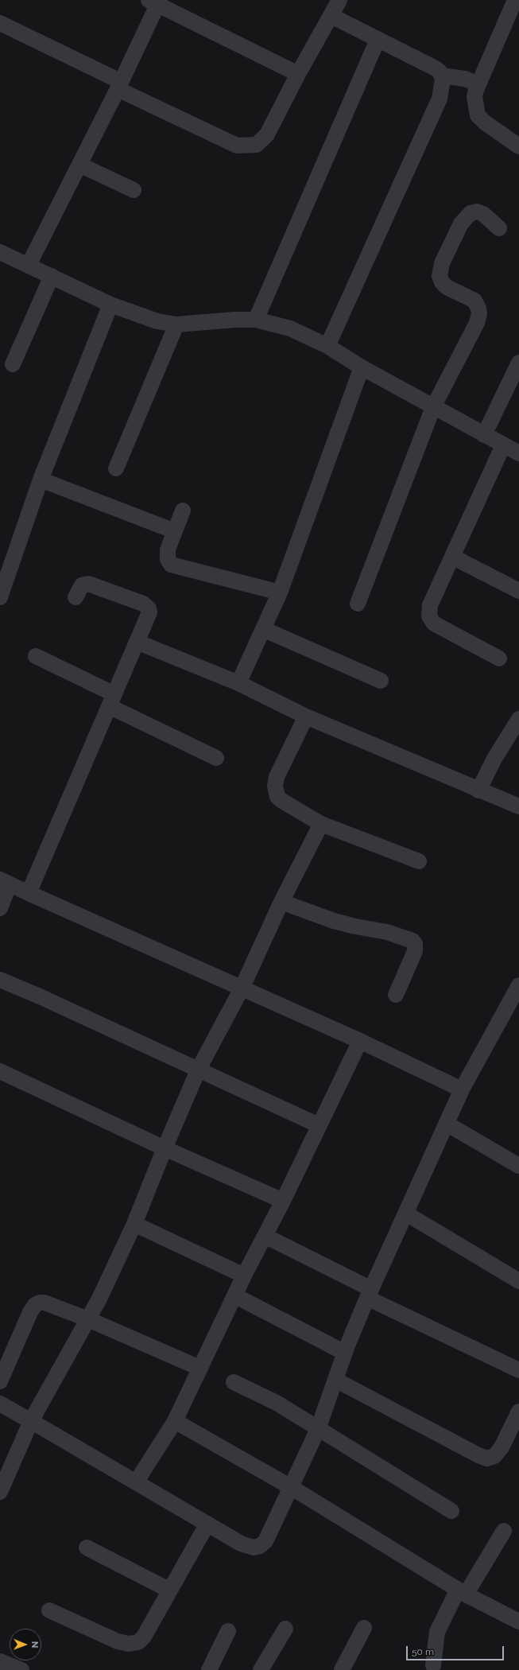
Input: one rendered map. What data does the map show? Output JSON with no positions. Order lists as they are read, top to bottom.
{
  "scale_bar": "50 m",
  "north": "right"
}
